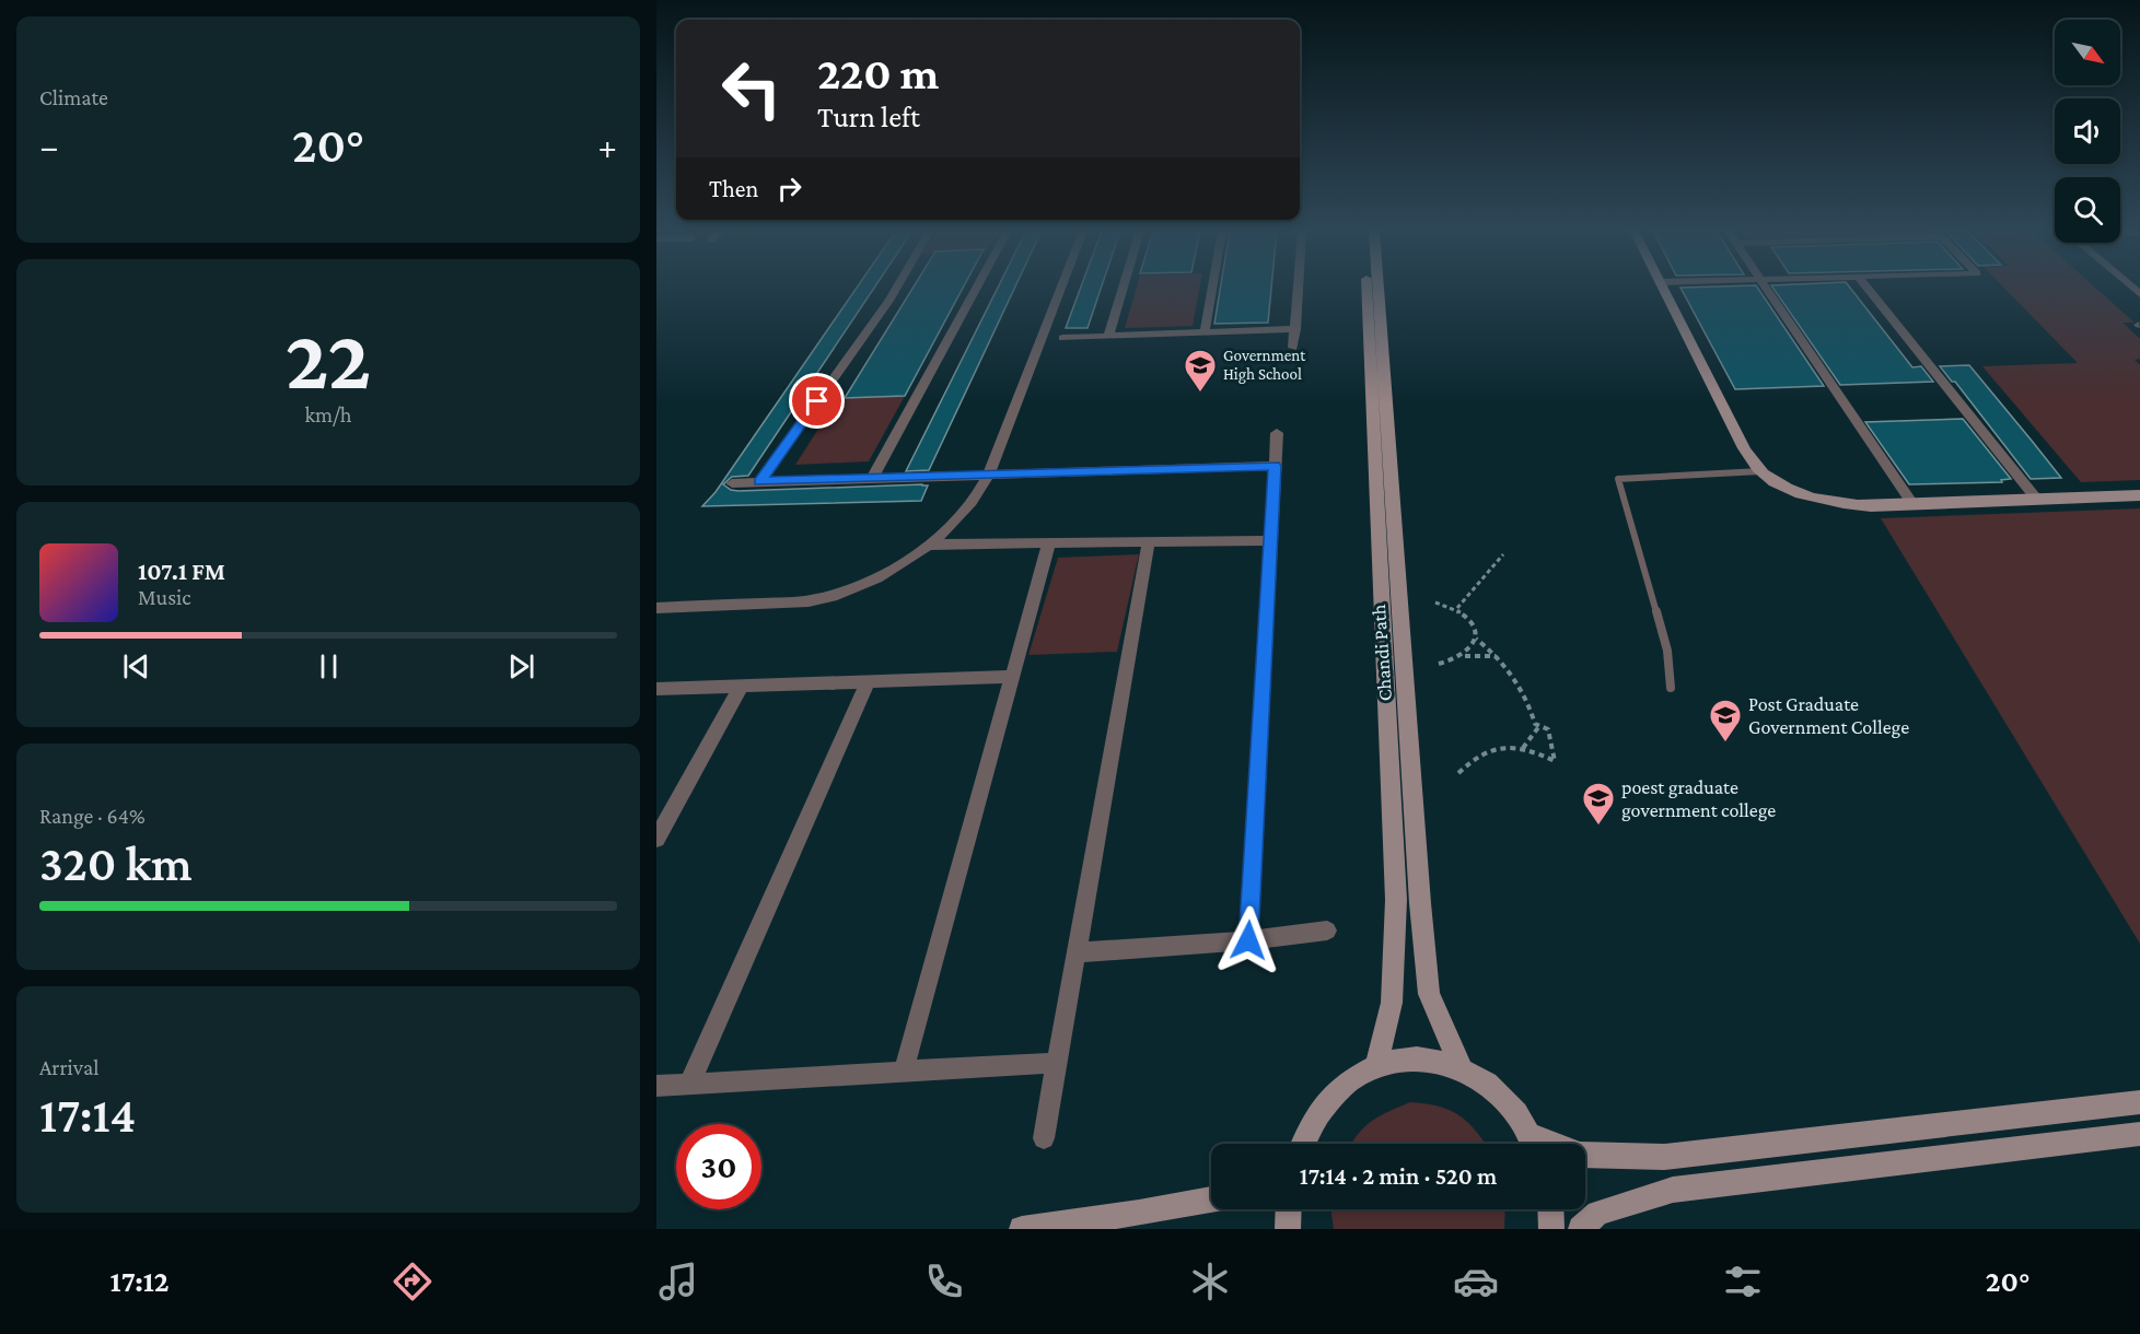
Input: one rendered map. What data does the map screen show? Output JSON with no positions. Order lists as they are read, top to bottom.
{
  "streets": {
    "main road": ["Chandi Path"]
  },
  "places": {
    "school or university": ["Government High School", "Post Graduate Government College", "poest graduate government college"]
  },
  "north": "bottom right",
  "page": {
    "tile": [
      "Climate",
      ["22", "km/h"],
      ["Range · 64%", "320 km"],
      ["Arrival", "17:14"]
    ],
    "turn": ["220 m", "Turn left"],
    "heat": ["−", "20°", "+"],
    "then": "Then",
    "song": ["107.1 FM", "Music"],
    "limit": "30",
    "trip": "17:14 · 2 min · 520 m",
    "tabs": ["17:12", "20°"]
  }
}
